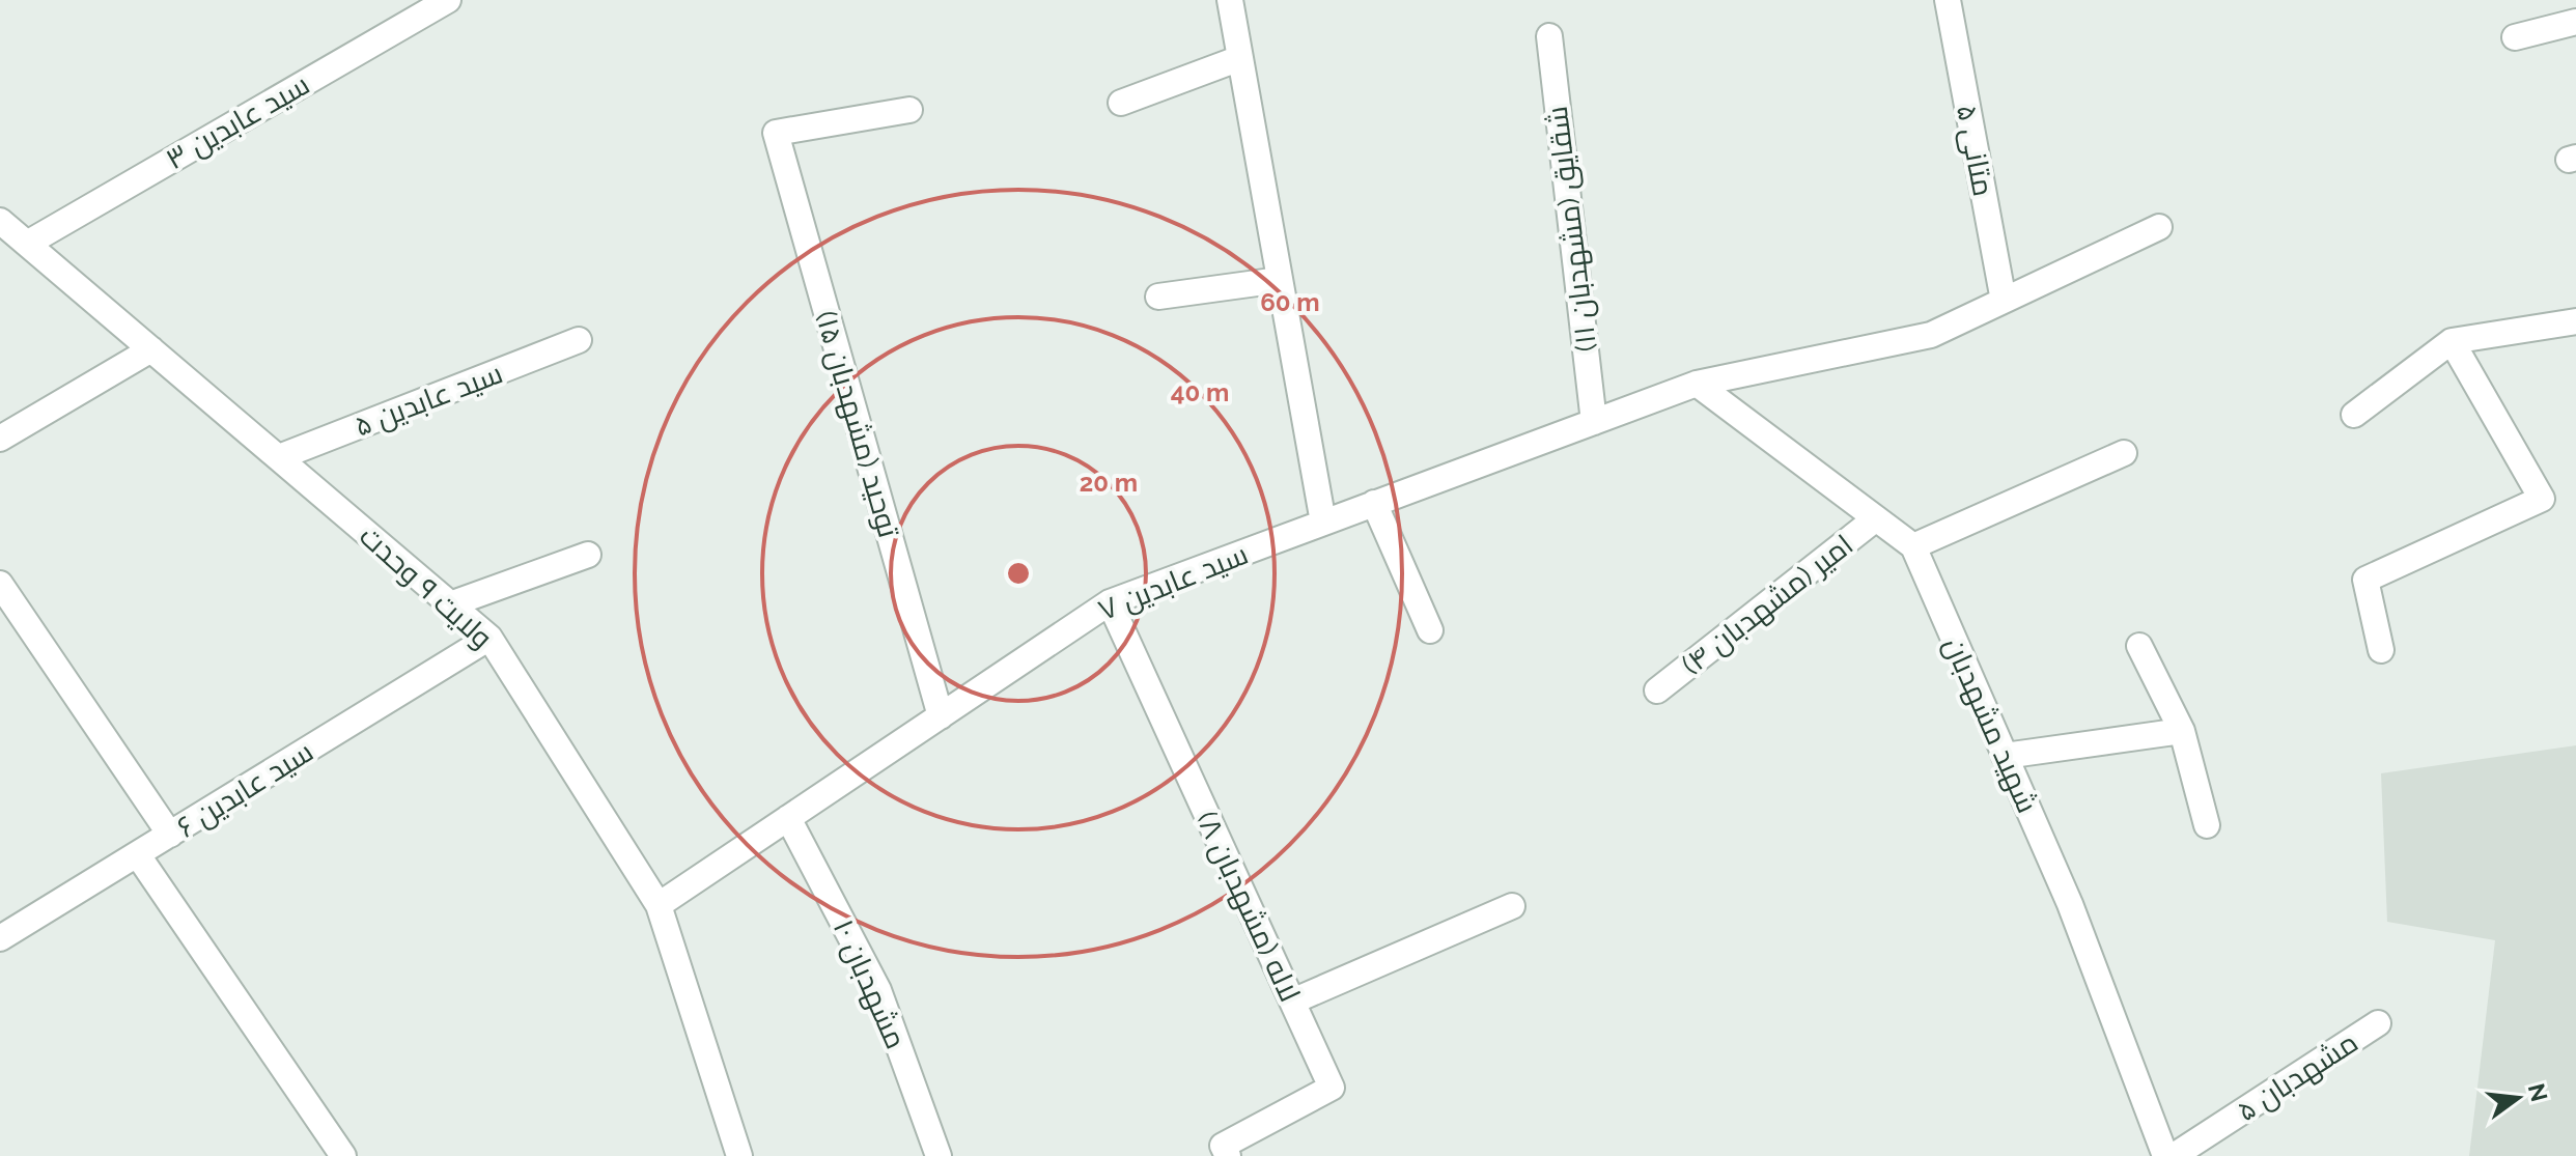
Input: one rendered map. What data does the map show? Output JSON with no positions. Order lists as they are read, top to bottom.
{
  "streets": {
    "street": [
      "سید عابدین ۳",
      "متانی ۵",
      "شقایق (مشهدبان ۱۱)",
      "سید عابدین ۵",
      "توحید (مشهدبان ۱۵)",
      "سید عابدین ۷",
      "ولایت ۹ وحدت",
      "امیر (مشهدبان ۴)",
      "شهید مشهدبان",
      "سید عابدین ۶",
      "لاله (مشهدبان ۸)",
      "مشهدبان ۱۰",
      "مشهدبان ۵"
    ]
  },
  "crossings": [
    ["سید عابدین ۳", "ولایت ۹ وحدت"],
    ["متانی ۵", "سید عابدین ۷"],
    ["شقایق (مشهدبان ۱۱)", "سید عابدین ۷"],
    ["سید عابدین ۵", "ولایت ۹ وحدت"],
    ["توحید (مشهدبان ۱۵)", "سید عابدین ۷"],
    ["سید عابدین ۷", "ولایت ۹ وحدت"],
    ["سید عابدین ۷", "شهید مشهدبان"],
    ["سید عابدین ۷", "لاله (مشهدبان ۸)"],
    ["سید عابدین ۷", "مشهدبان ۱۰"],
    ["ولایت ۹ وحدت", "سید عابدین ۶"],
    ["امیر (مشهدبان ۴)", "شهید مشهدبان"]
  ],
  "north": "right",
  "rings": ["60 m", "40 m", "20 m"]
}
